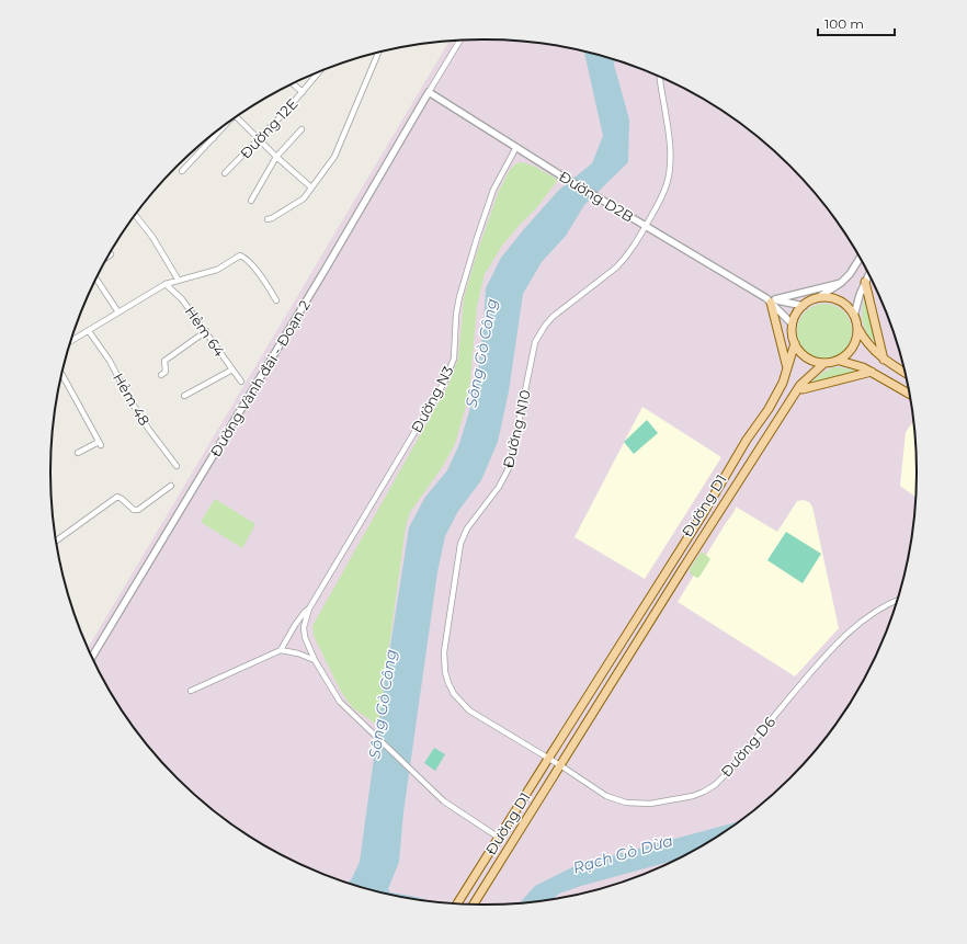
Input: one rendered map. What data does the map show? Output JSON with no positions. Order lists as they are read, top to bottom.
{
  "streets": {
    "main road": ["Đường D1"],
    "street": [
      "Đường 12E",
      "Đường D2B",
      "Hẻm 64",
      "Đường Vành đai - Đoạn 2",
      "Hẻm 48",
      "Đường N3",
      "Đường N10",
      "Đường D6"
    ]
  },
  "crossings": [
    ["Đường D2B", "Đường Vành đai - Đoạn 2"],
    ["Đường D2B", "Đường N3"],
    ["Đường D2B", "Đường N10"],
    ["Đường D2B", "Đường D1"],
    ["Đường N3", "Đường D1"],
    ["Đường N10", "Đường D1"],
    ["Đường N10", "Đường D6"],
    ["Đường D1", "Đường D6"]
  ],
  "water": ["Sông Gò Công", "Rạch Gò Dừa"],
  "scale_bar": "100 m"
}
